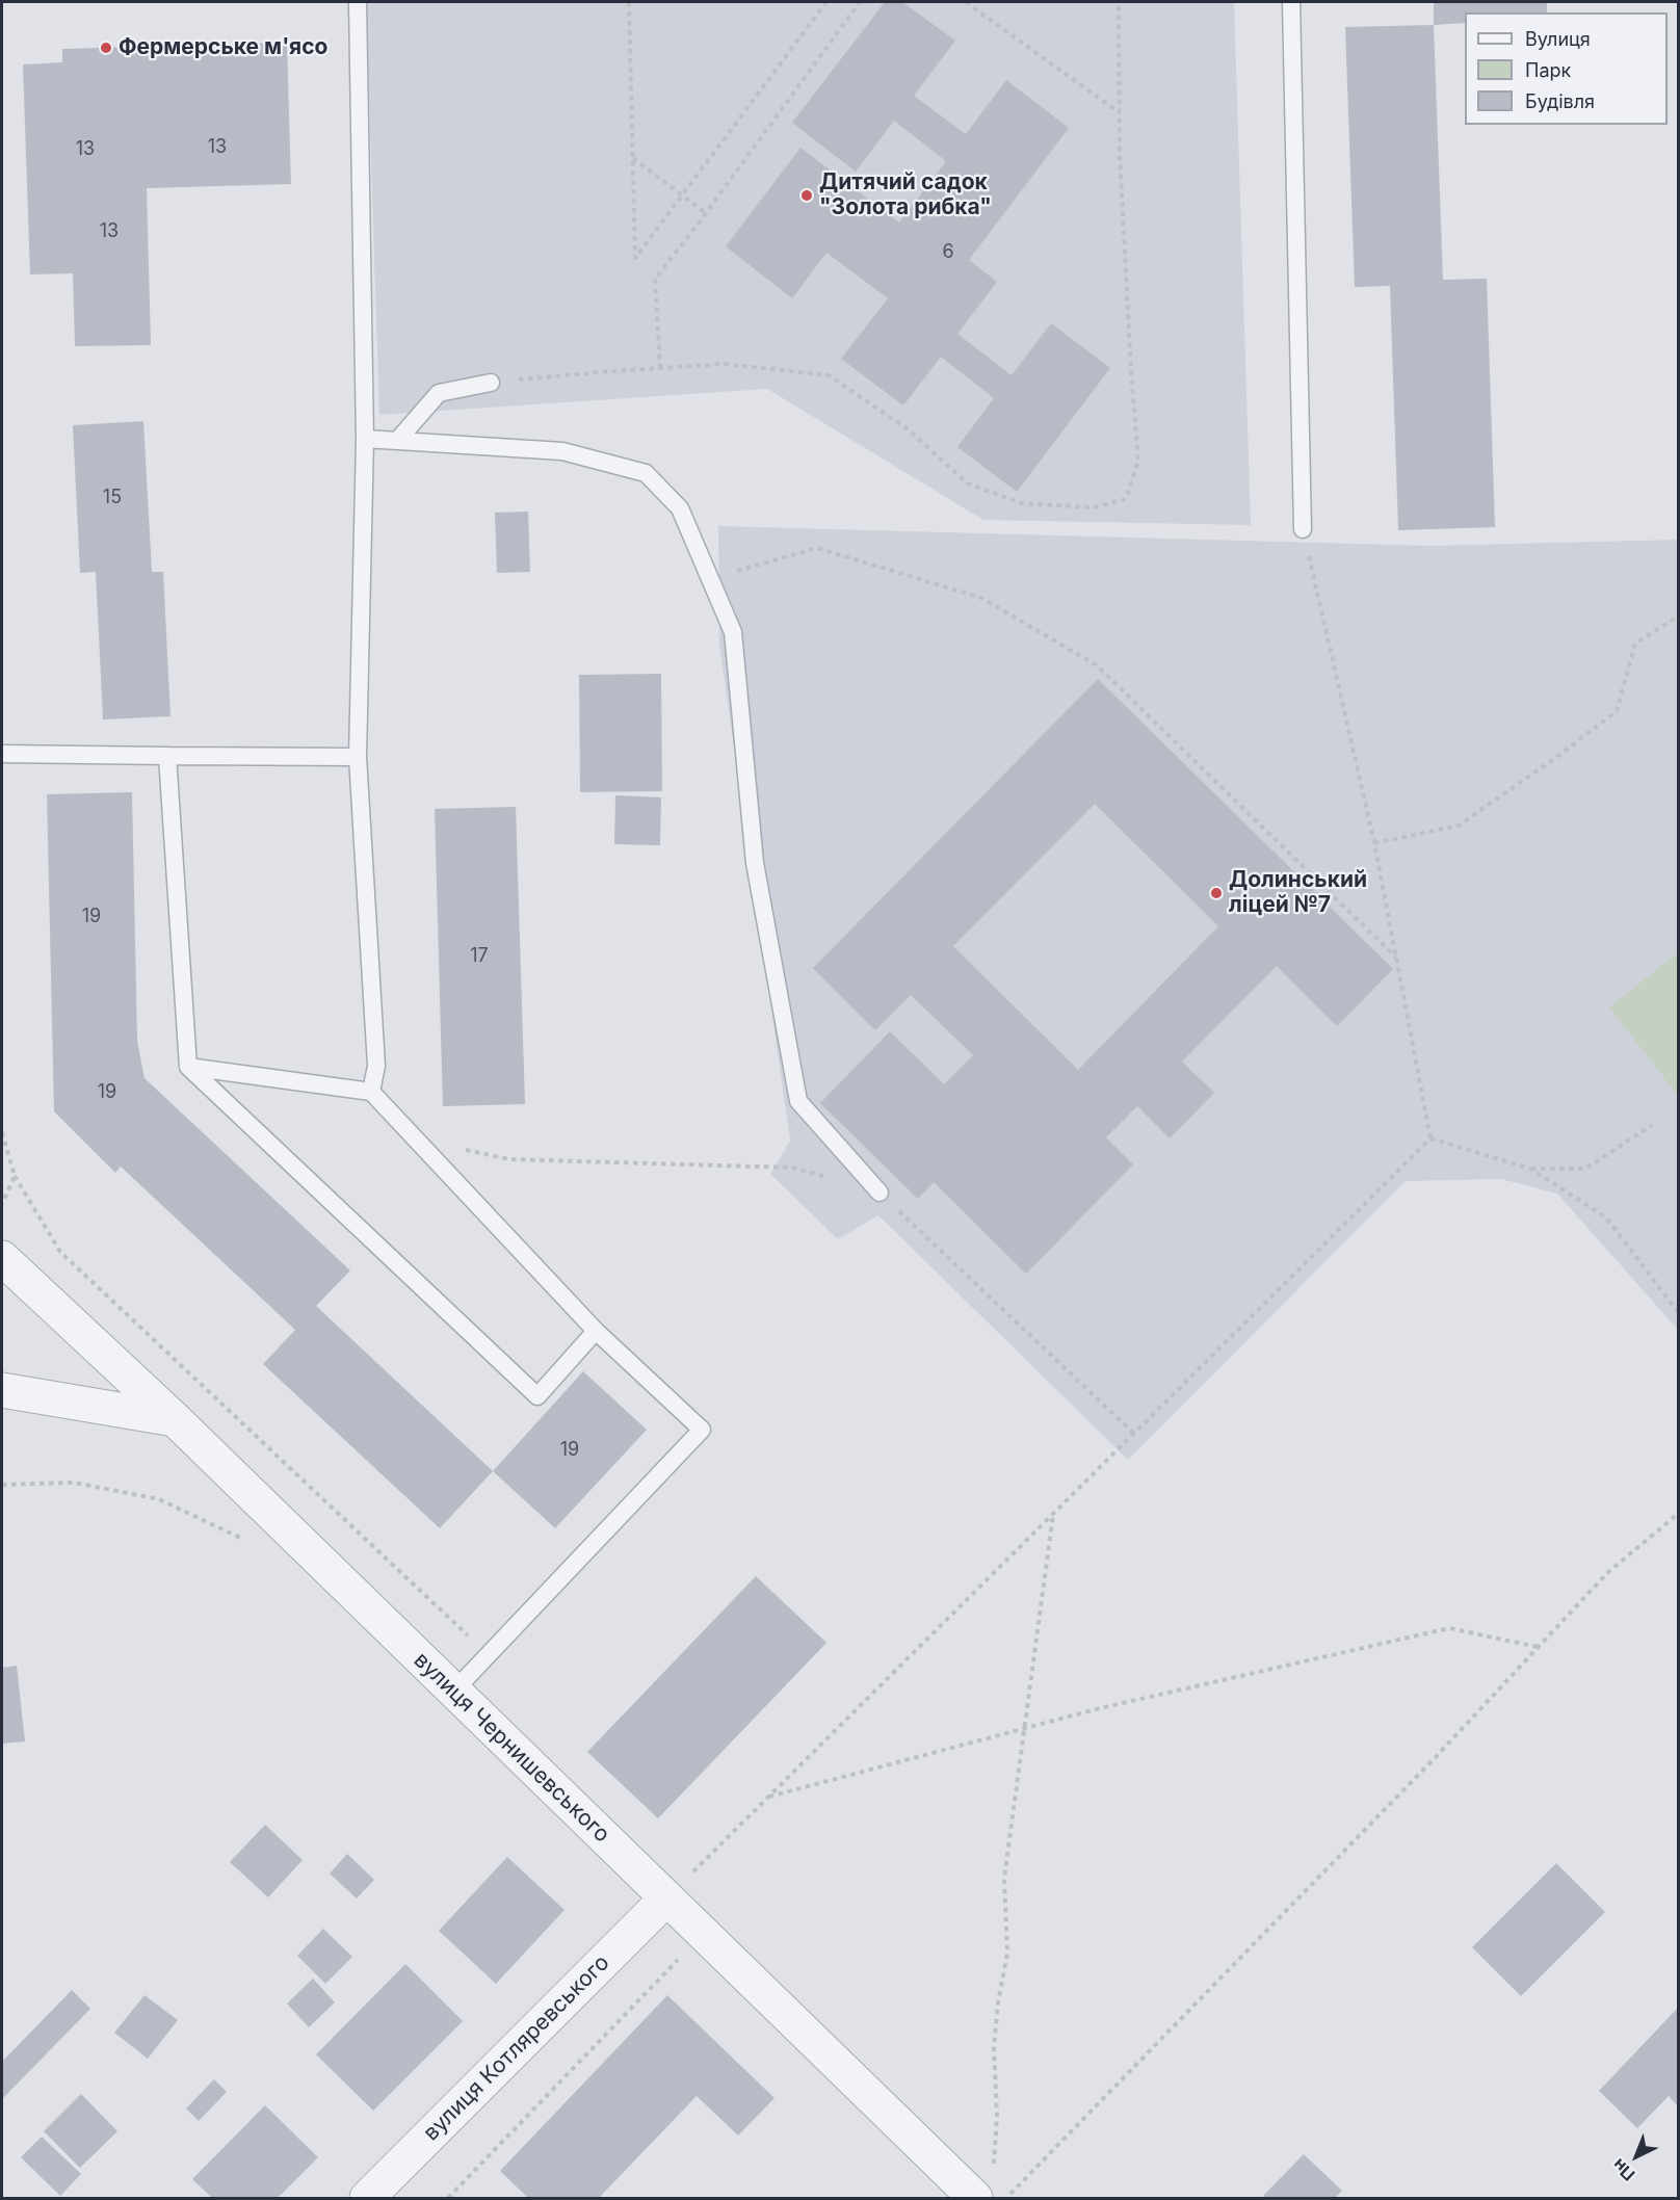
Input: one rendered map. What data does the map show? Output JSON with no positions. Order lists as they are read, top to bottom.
{
  "streets": {
    "street": ["вулиця Чернишевського", "вулиця Котляревського"]
  },
  "crossings": [
    ["вулиця Чернишевського", "вулиця Котляревського"]
  ],
  "places": ["Фермерське м'ясо", "Дитячий садок \"Золота рибка\"", "Долинський ліцей №7"],
  "house_numbers": [
    "13",
    "13",
    "13",
    "6",
    "15",
    "19",
    "17",
    "19",
    "19"
  ],
  "legend": ["Вулиця", "Парк", "Будівля"],
  "north": "bottom left"
}
